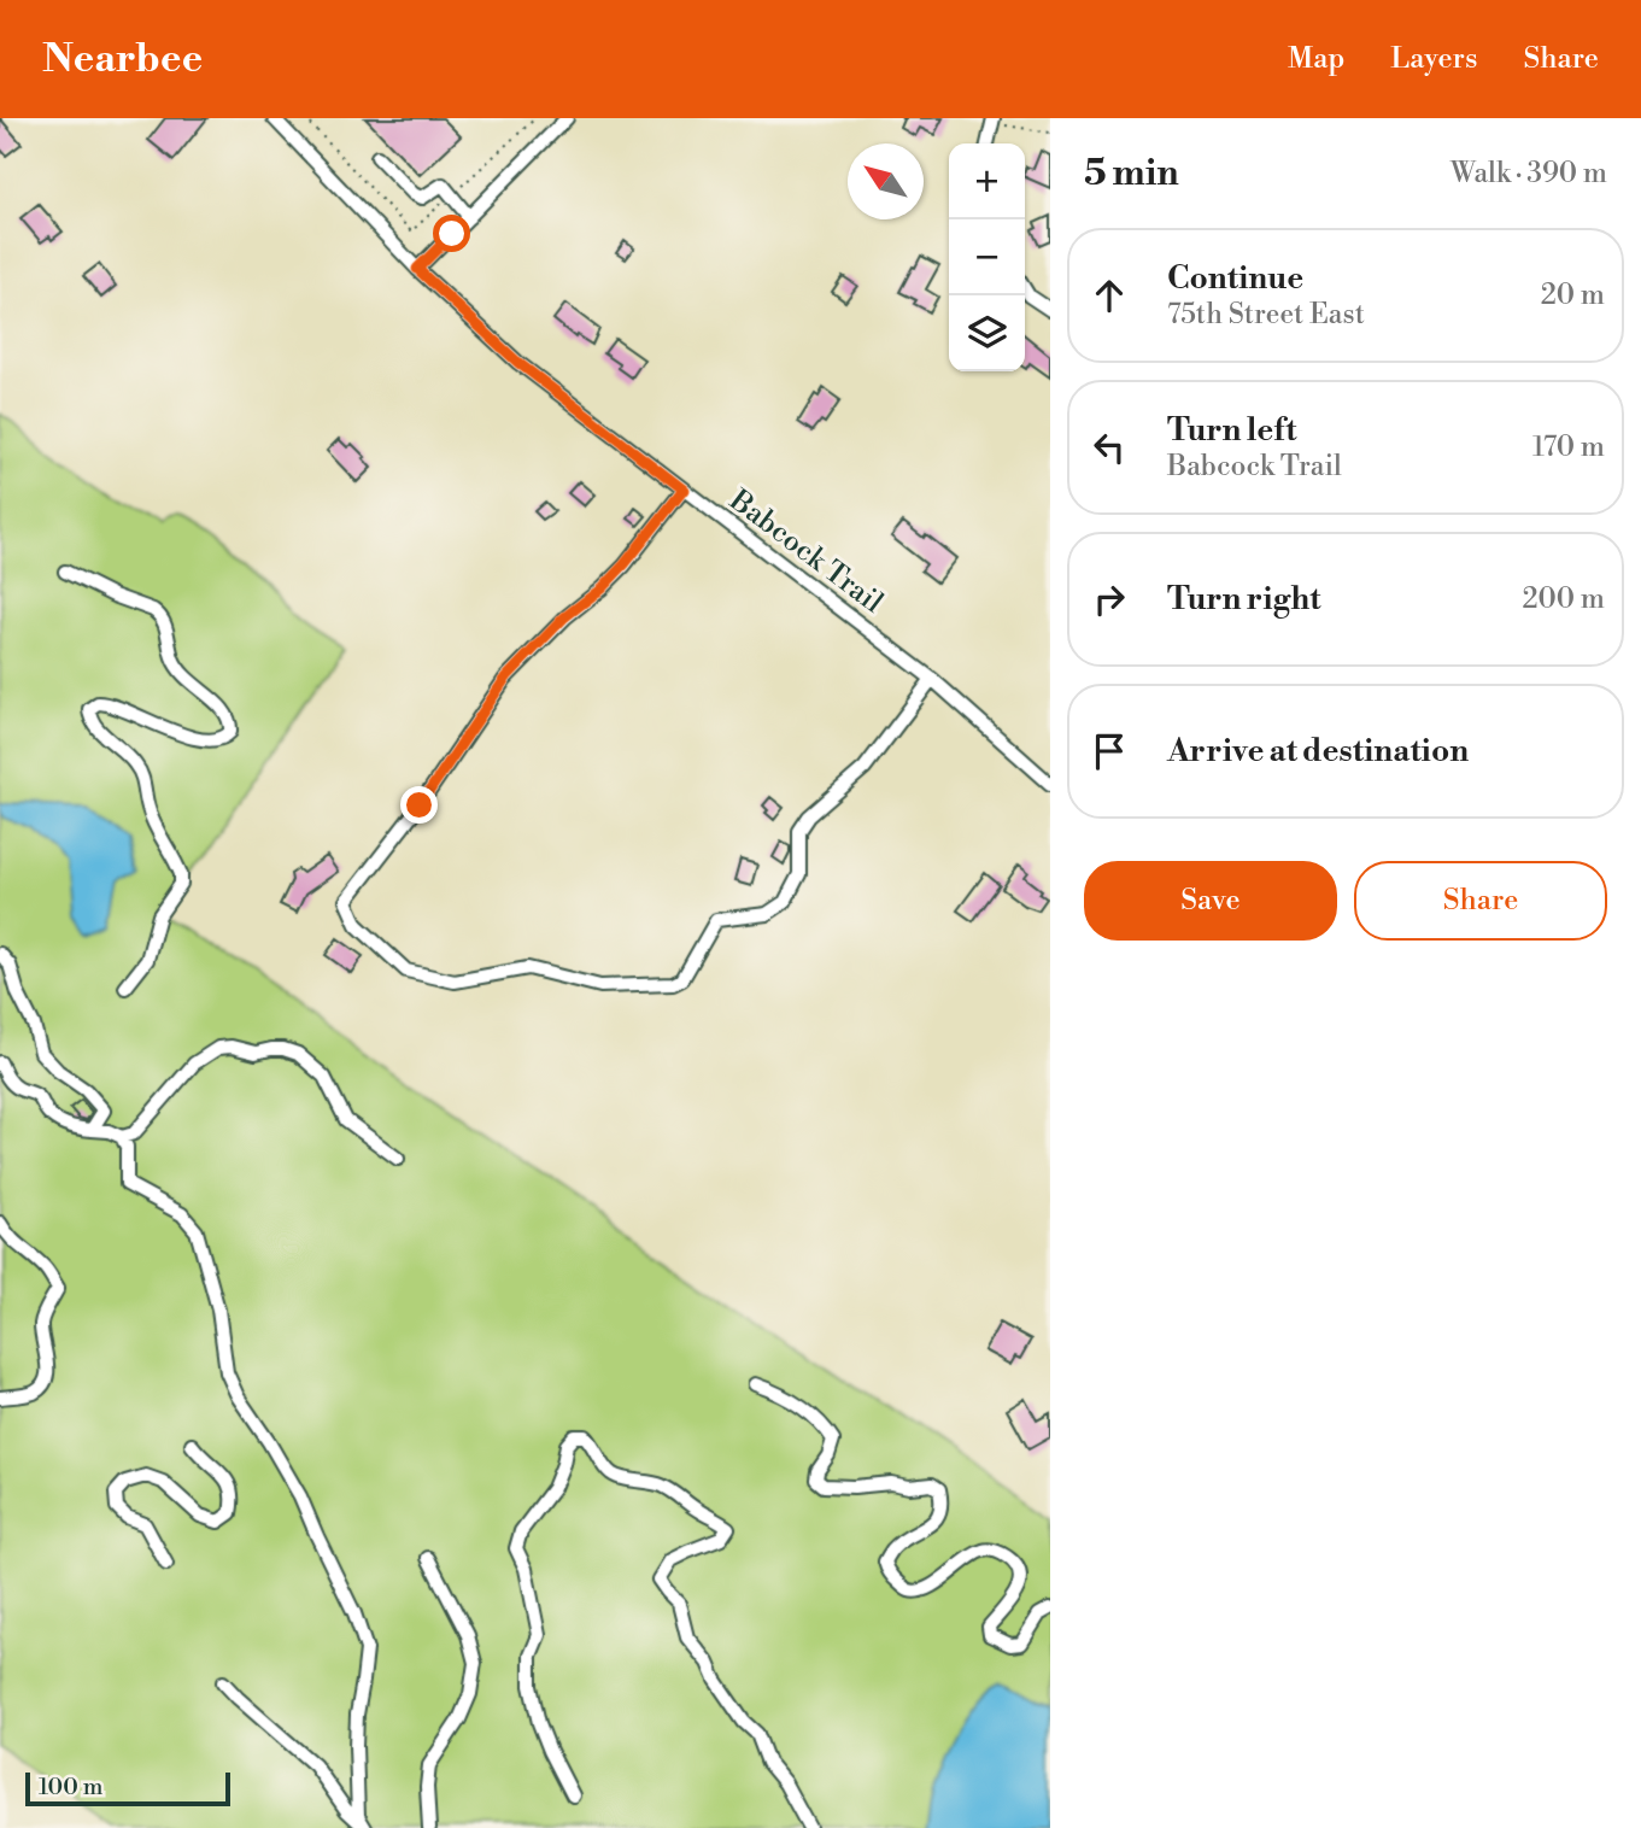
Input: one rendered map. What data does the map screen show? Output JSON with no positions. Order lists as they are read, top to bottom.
{
  "streets": {
    "street": ["Babcock Trail"]
  },
  "scale_bar": "100 m",
  "north": "top left",
  "page": {
    "header": "Nearbee",
    "nav": ["Map", "Layers", "Share"],
    "heading": ["5 min", "Walk · 390 m"],
    "map_buttons": ["+", "−"],
    "list": [
      ["Continue", "75th Street East", "20 m"],
      ["Turn left", "Babcock Trail", "170 m"],
      ["Turn right", "200 m"],
      "Arrive at destination"
    ],
    "buttons": ["Save", "Share"],
    "scale": "100 m"
  }
}
